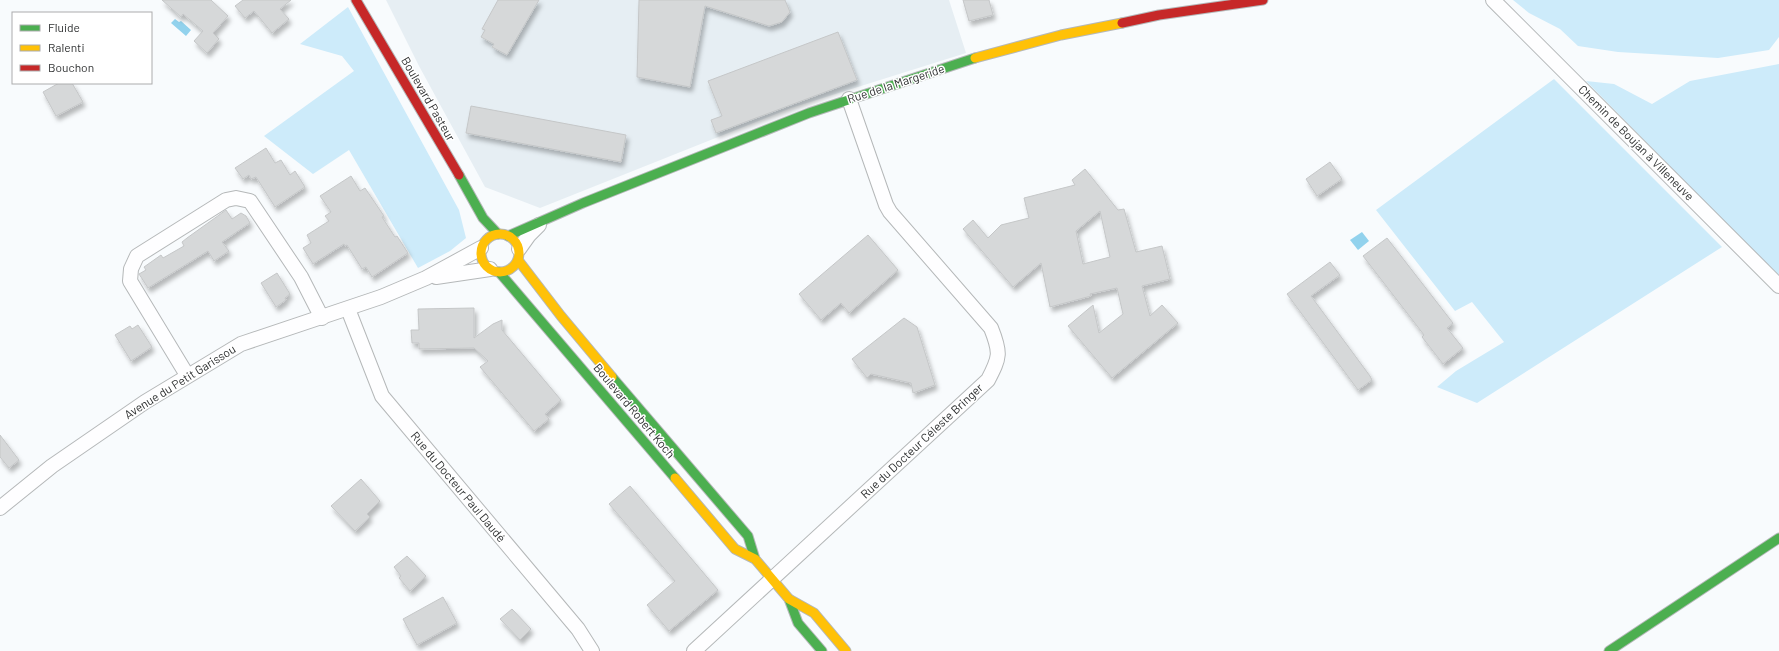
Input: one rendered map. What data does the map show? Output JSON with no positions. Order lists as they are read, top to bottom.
{
  "streets": {
    "street": [
      "Rue de la Margeride",
      "Boulevard Pasteur",
      "Chemin de Boujan à Villeneuve",
      "Avenue du Petit Garissou",
      "Boulevard Robert Koch",
      "Rue du Docteur Céleste Bringer",
      "Rue du Docteur Paul Daudé"
    ]
  },
  "crossings": [
    ["Rue de la Margeride", "Boulevard Pasteur"],
    ["Rue de la Margeride", "Avenue du Petit Garissou"],
    ["Rue de la Margeride", "Boulevard Robert Koch"],
    ["Rue de la Margeride", "Rue du Docteur Céleste Bringer"],
    ["Boulevard Pasteur", "Avenue du Petit Garissou"],
    ["Boulevard Pasteur", "Boulevard Robert Koch"],
    ["Avenue du Petit Garissou", "Boulevard Robert Koch"],
    ["Avenue du Petit Garissou", "Rue du Docteur Paul Daudé"],
    ["Boulevard Robert Koch", "Rue du Docteur Céleste Bringer"]
  ],
  "legend": ["Fluide", "Ralenti", "Bouchon"]
}
